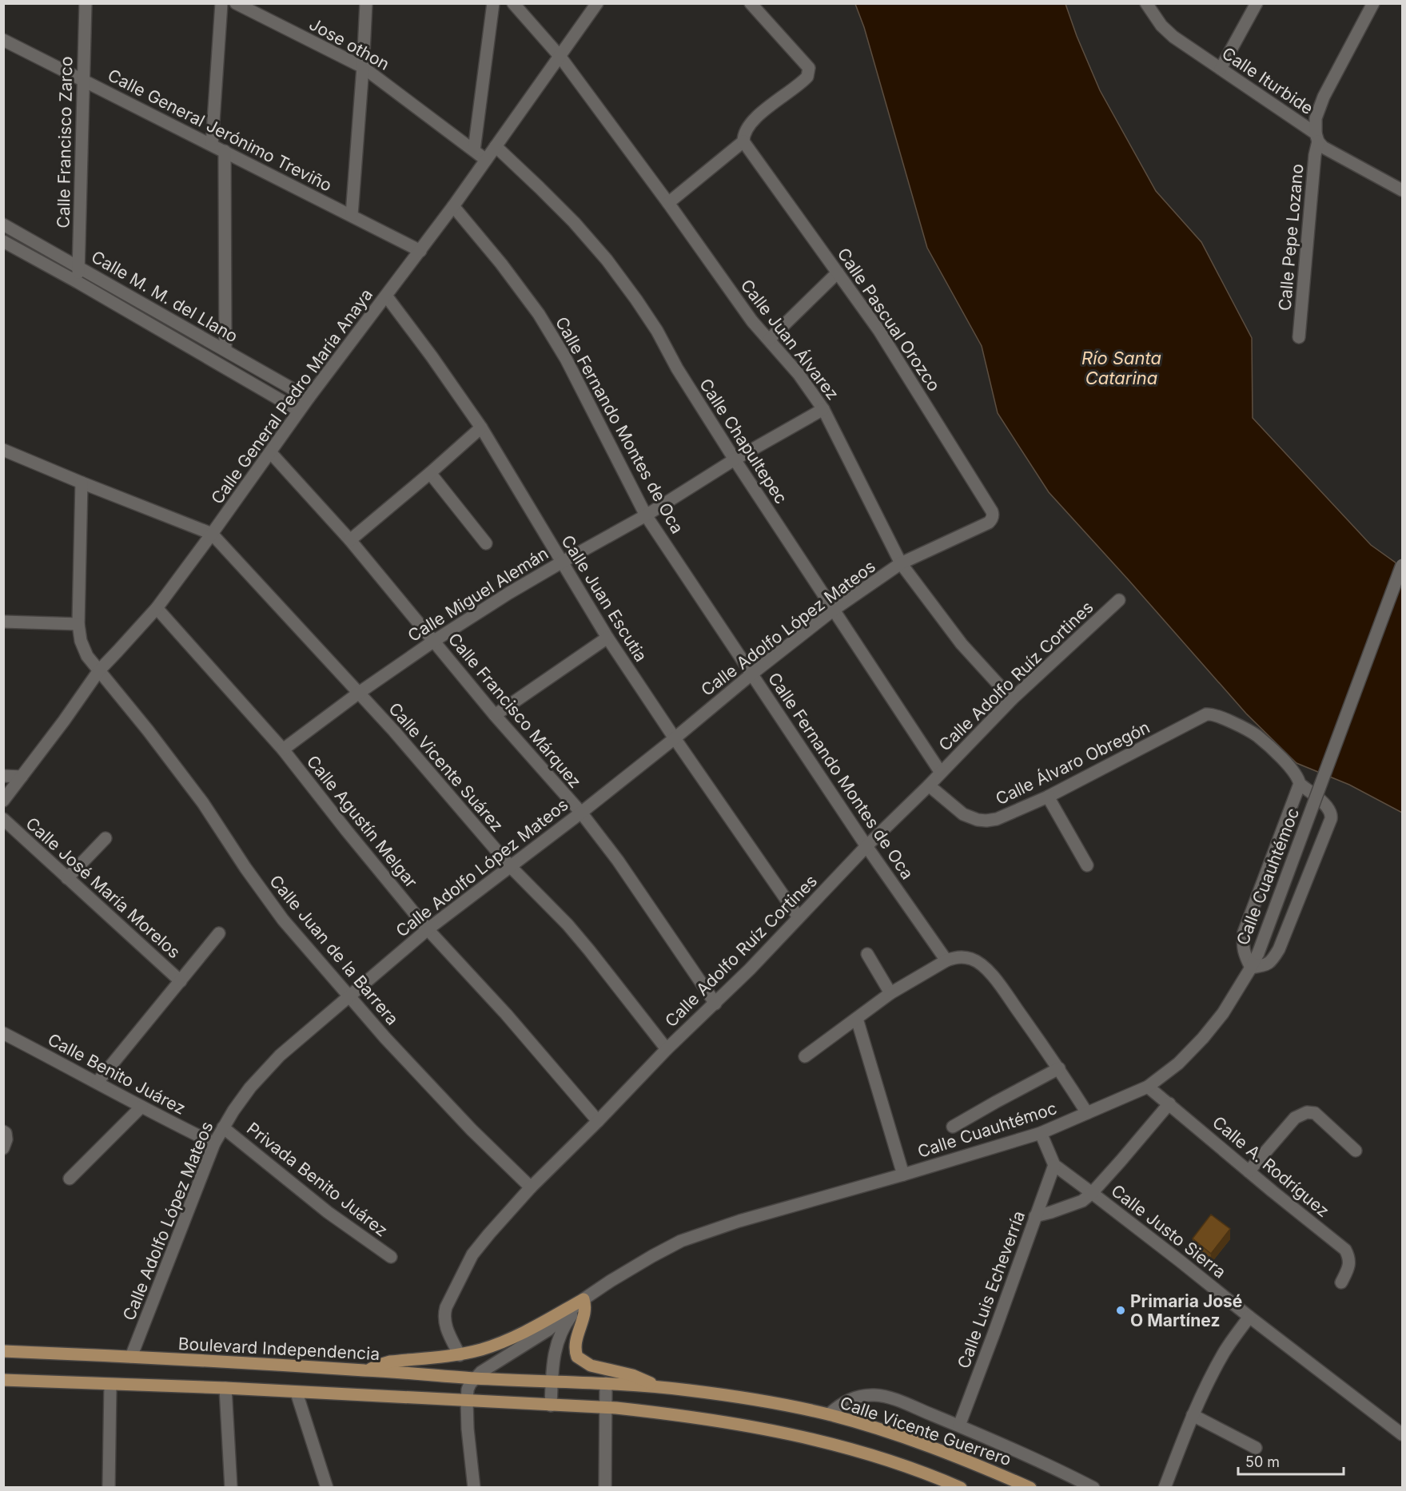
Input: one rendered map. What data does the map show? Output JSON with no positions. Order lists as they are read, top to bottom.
{
  "streets": {
    "main road": ["Boulevard Independencia", "Calle Vicente Guerrero"],
    "street": [
      "Jose othon",
      "Calle Iturbide",
      "Calle General Jerónimo Treviño",
      "Calle Francisco Zarco",
      "Calle Pepe Lozano",
      "Calle M. M. del Llano",
      "Calle Pascual Orozco",
      "Calle Juan Álvarez",
      "Calle General Pedro María Anaya",
      "Calle Fernando Montes de Oca",
      "Calle Chapultepec",
      "Calle Miguel Alemán",
      "Calle Juan Escutia",
      "Calle Adolfo López Mateos",
      "Calle Adolfo Ruíz Cortines",
      "Calle Francisco Márquez",
      "Calle Álvaro Obregón",
      "Calle Vicente Suárez",
      "Calle Agustín Melgar",
      "Calle Cuauhtémoc",
      "Calle José María Morelos",
      "Calle Juan de la Barrera",
      "Calle Benito Juárez",
      "Calle A. Rodríguez",
      "Privada Benito Juárez",
      "Calle Justo Sierra",
      "Calle Luis Echeverría"
    ]
  },
  "crossings": [
    ["Jose othon", "Calle General Pedro María Anaya"],
    ["Calle Iturbide", "Calle Pepe Lozano"],
    ["Calle General Jerónimo Treviño", "Calle Francisco Zarco"],
    ["Calle General Jerónimo Treviño", "Calle General Pedro María Anaya"],
    ["Calle Francisco Zarco", "Calle M. M. del Llano"],
    ["Calle M. M. del Llano", "Calle General Pedro María Anaya"],
    ["Calle Pascual Orozco", "Calle Adolfo López Mateos"],
    ["Calle Juan Álvarez", "Calle General Pedro María Anaya"],
    ["Calle Juan Álvarez", "Calle Miguel Alemán"],
    ["Calle Juan Álvarez", "Calle Adolfo López Mateos"],
    ["Calle Juan Álvarez", "Calle Adolfo Ruíz Cortines"],
    ["Calle General Pedro María Anaya", "Calle Fernando Montes de Oca"],
    ["Calle General Pedro María Anaya", "Calle Chapultepec"],
    ["Calle General Pedro María Anaya", "Calle Juan Escutia"],
    ["Calle General Pedro María Anaya", "Calle Francisco Márquez"],
    ["Calle General Pedro María Anaya", "Calle Vicente Suárez"],
    ["Calle General Pedro María Anaya", "Calle Agustín Melgar"],
    ["Calle General Pedro María Anaya", "Calle Juan de la Barrera"],
    ["Calle Fernando Montes de Oca", "Calle Miguel Alemán"],
    ["Calle Fernando Montes de Oca", "Calle Adolfo López Mateos"],
    ["Calle Fernando Montes de Oca", "Calle Adolfo Ruíz Cortines"],
    ["Calle Chapultepec", "Calle Miguel Alemán"],
    ["Calle Chapultepec", "Calle Adolfo López Mateos"],
    ["Calle Chapultepec", "Calle Adolfo Ruíz Cortines"],
    ["Calle Miguel Alemán", "Calle Juan Escutia"],
    ["Calle Miguel Alemán", "Calle Francisco Márquez"],
    ["Calle Miguel Alemán", "Calle Vicente Suárez"],
    ["Calle Miguel Alemán", "Calle Agustín Melgar"],
    ["Calle Juan Escutia", "Calle Adolfo López Mateos"],
    ["Calle Juan Escutia", "Calle Adolfo Ruíz Cortines"],
    ["Calle Adolfo López Mateos", "Calle Francisco Márquez"],
    ["Calle Adolfo López Mateos", "Calle Vicente Suárez"],
    ["Calle Adolfo López Mateos", "Calle Agustín Melgar"],
    ["Calle Adolfo López Mateos", "Calle Juan de la Barrera"],
    ["Calle Adolfo López Mateos", "Calle Benito Juárez"],
    ["Calle Adolfo López Mateos", "Privada Benito Juárez"],
    ["Calle Adolfo López Mateos", "Boulevard Independencia"],
    ["Calle Adolfo Ruíz Cortines", "Calle Francisco Márquez"],
    ["Calle Adolfo Ruíz Cortines", "Calle Álvaro Obregón"],
    ["Calle Adolfo Ruíz Cortines", "Calle Vicente Suárez"],
    ["Calle Adolfo Ruíz Cortines", "Calle Agustín Melgar"],
    ["Calle Adolfo Ruíz Cortines", "Calle Juan de la Barrera"],
    ["Calle Cuauhtémoc", "Calle A. Rodríguez"],
    ["Calle Justo Sierra", "Calle Luis Echeverría"],
    ["Boulevard Independencia", "Calle Vicente Guerrero"]
  ],
  "water": ["Río Santa Catarina"],
  "places": ["Primaria José O Martínez"],
  "scale_bar": "50 m"
}
